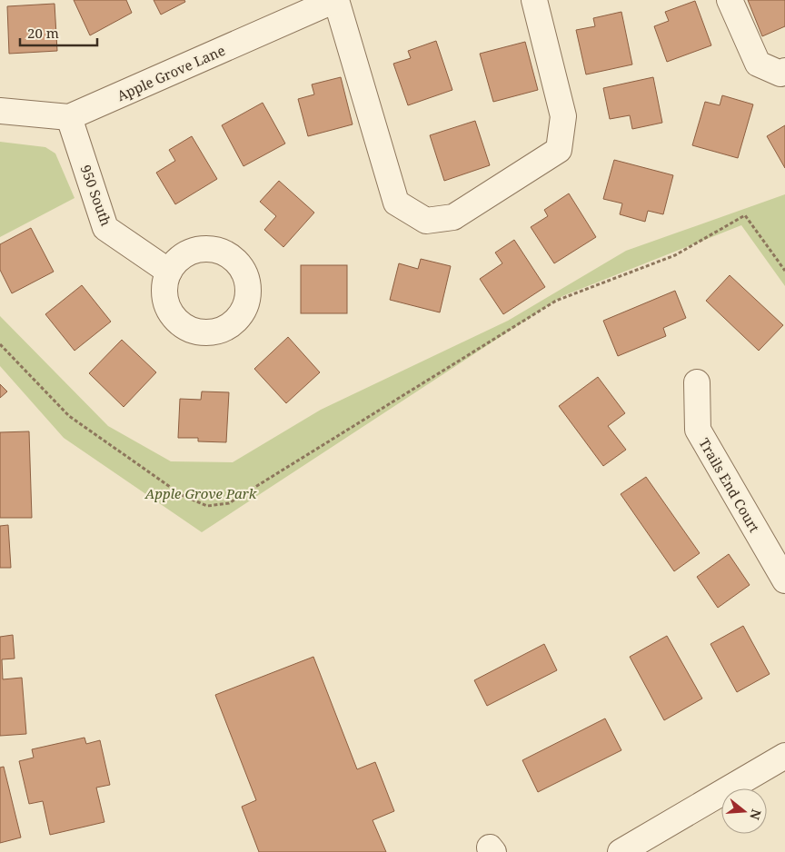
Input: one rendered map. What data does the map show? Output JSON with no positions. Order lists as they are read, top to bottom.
{
  "streets": {
    "street": ["Apple Grove Lane", "950 South", "Trails End Court"]
  },
  "crossings": [
    ["Apple Grove Lane", "950 South"]
  ],
  "parks": ["Apple Grove Park"],
  "scale_bar": "20 m",
  "north": "right"
}
